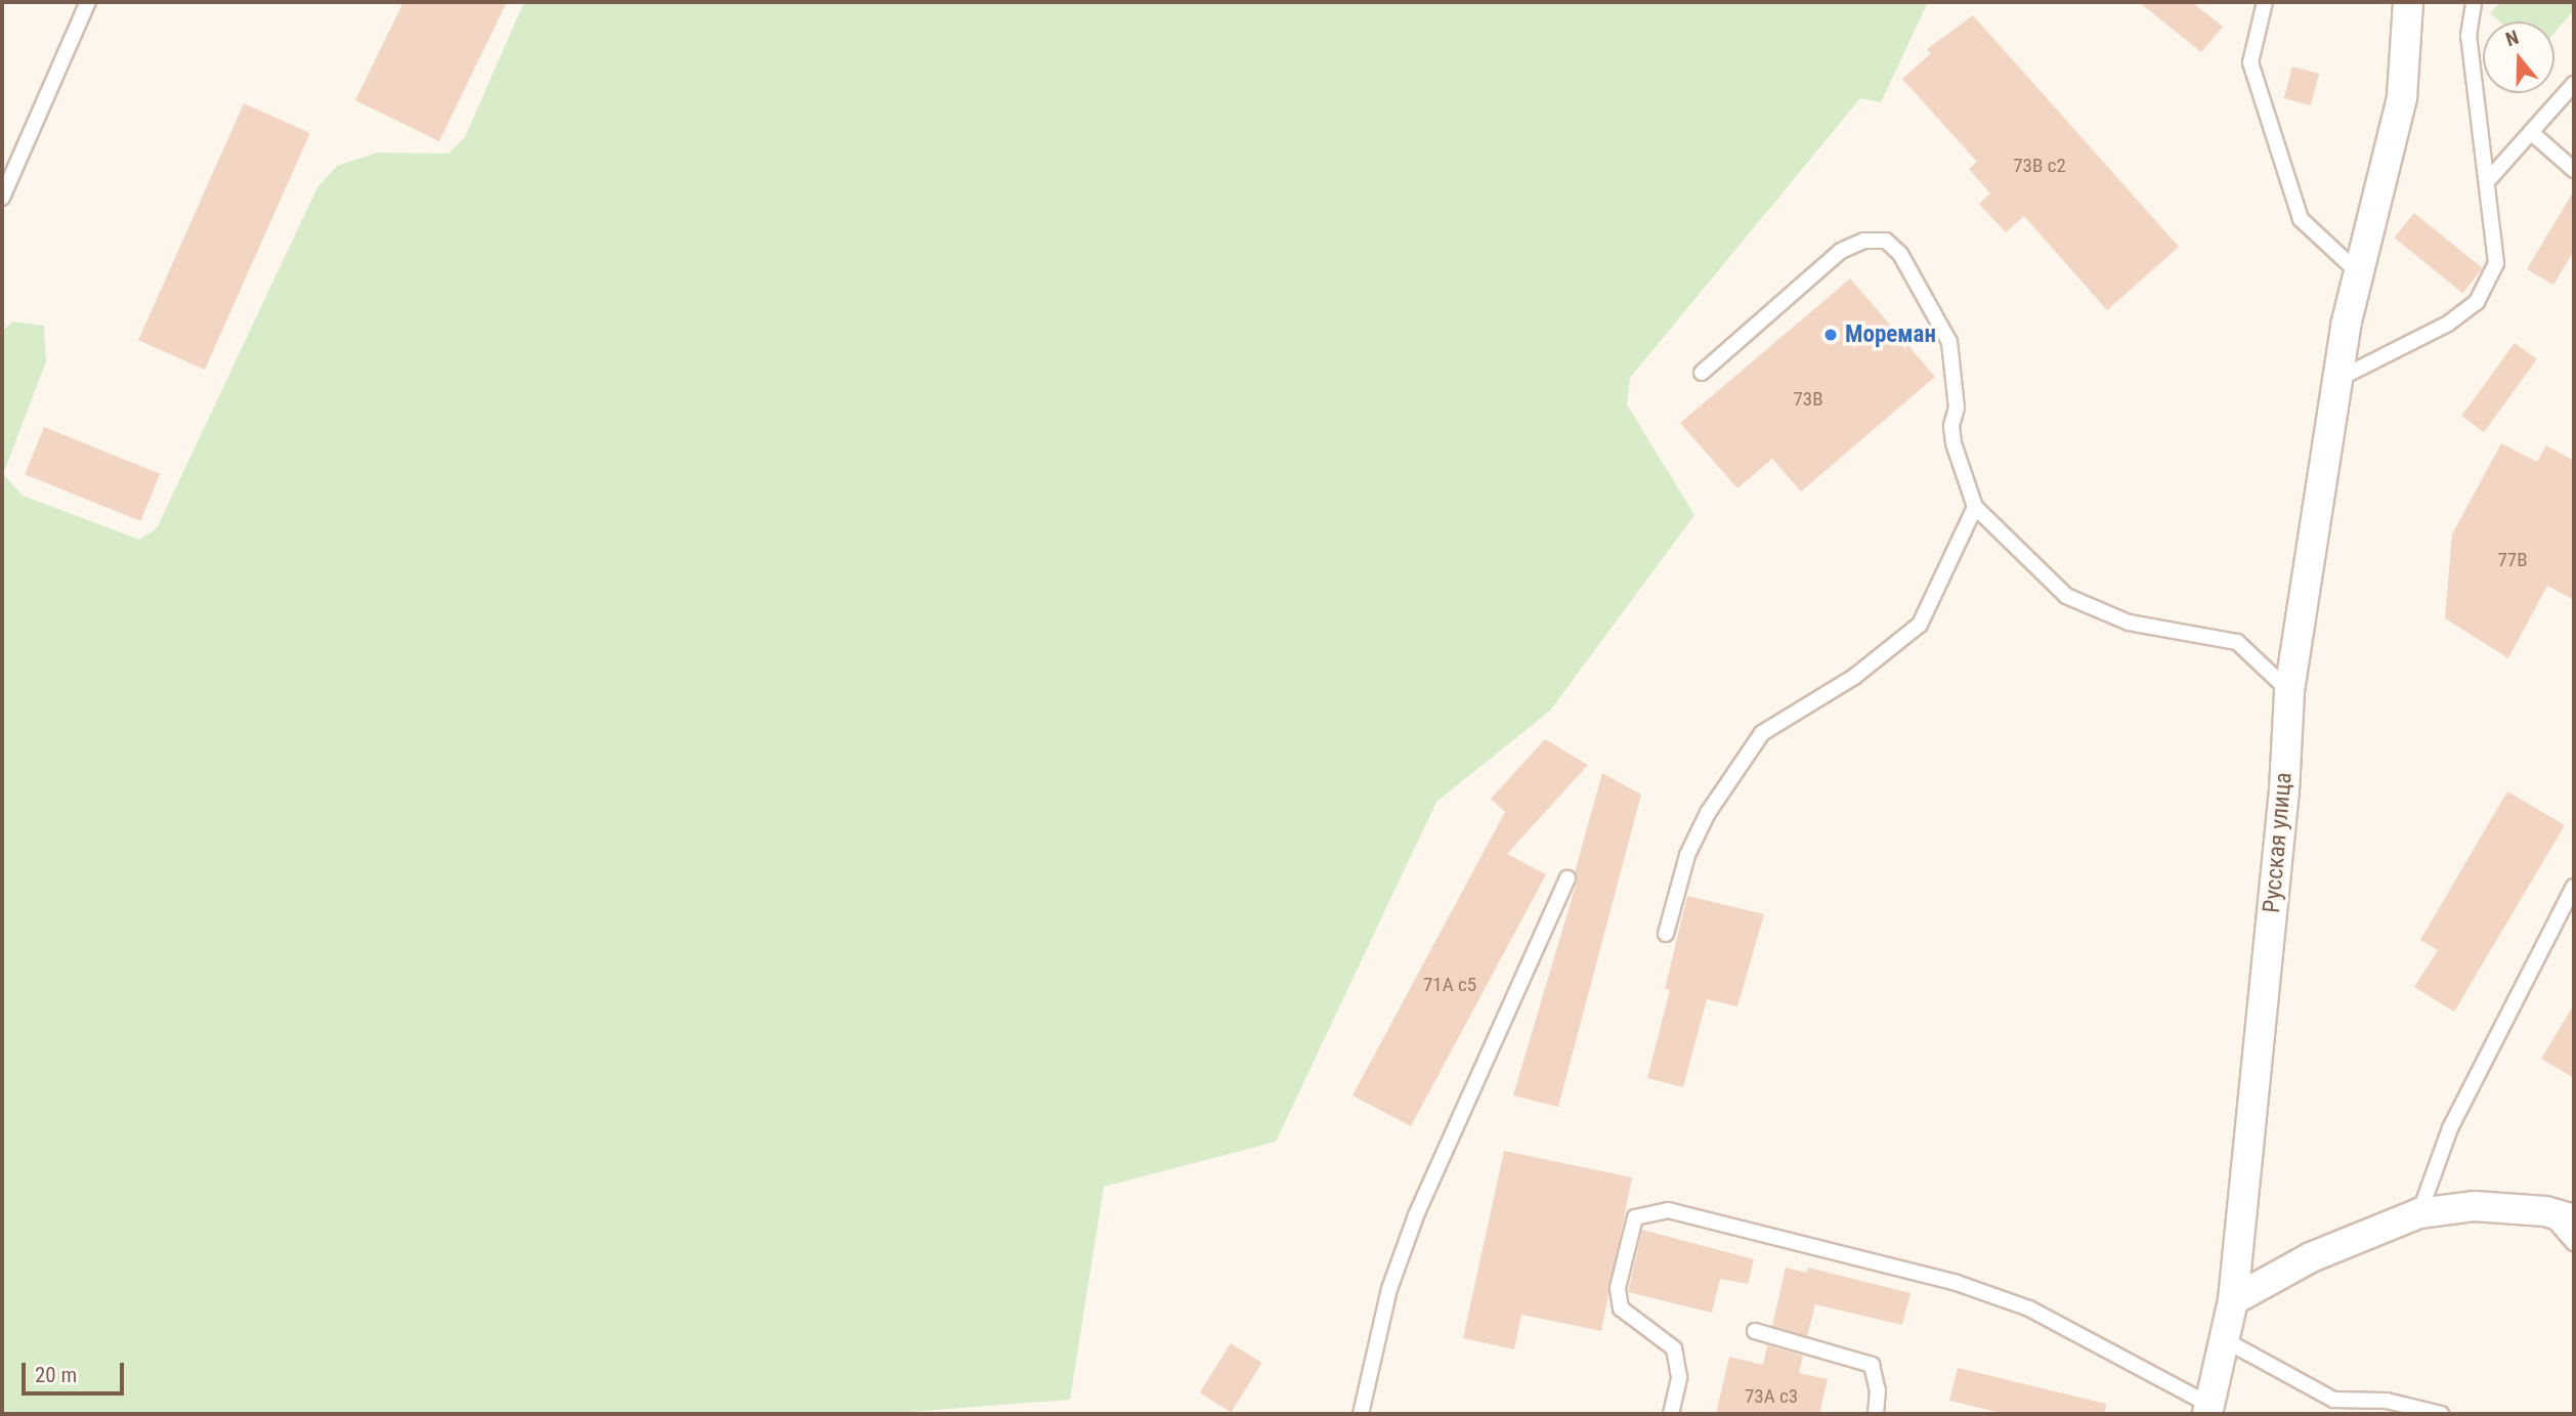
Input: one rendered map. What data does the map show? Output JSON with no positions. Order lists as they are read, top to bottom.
{
  "streets": {
    "street": ["Русская улица"]
  },
  "places": ["Мореман"],
  "house_numbers": [
    "73В с2",
    "73В",
    "77В",
    "71А с5",
    "73А с3"
  ],
  "scale_bar": "20 m",
  "north": "top"
}
